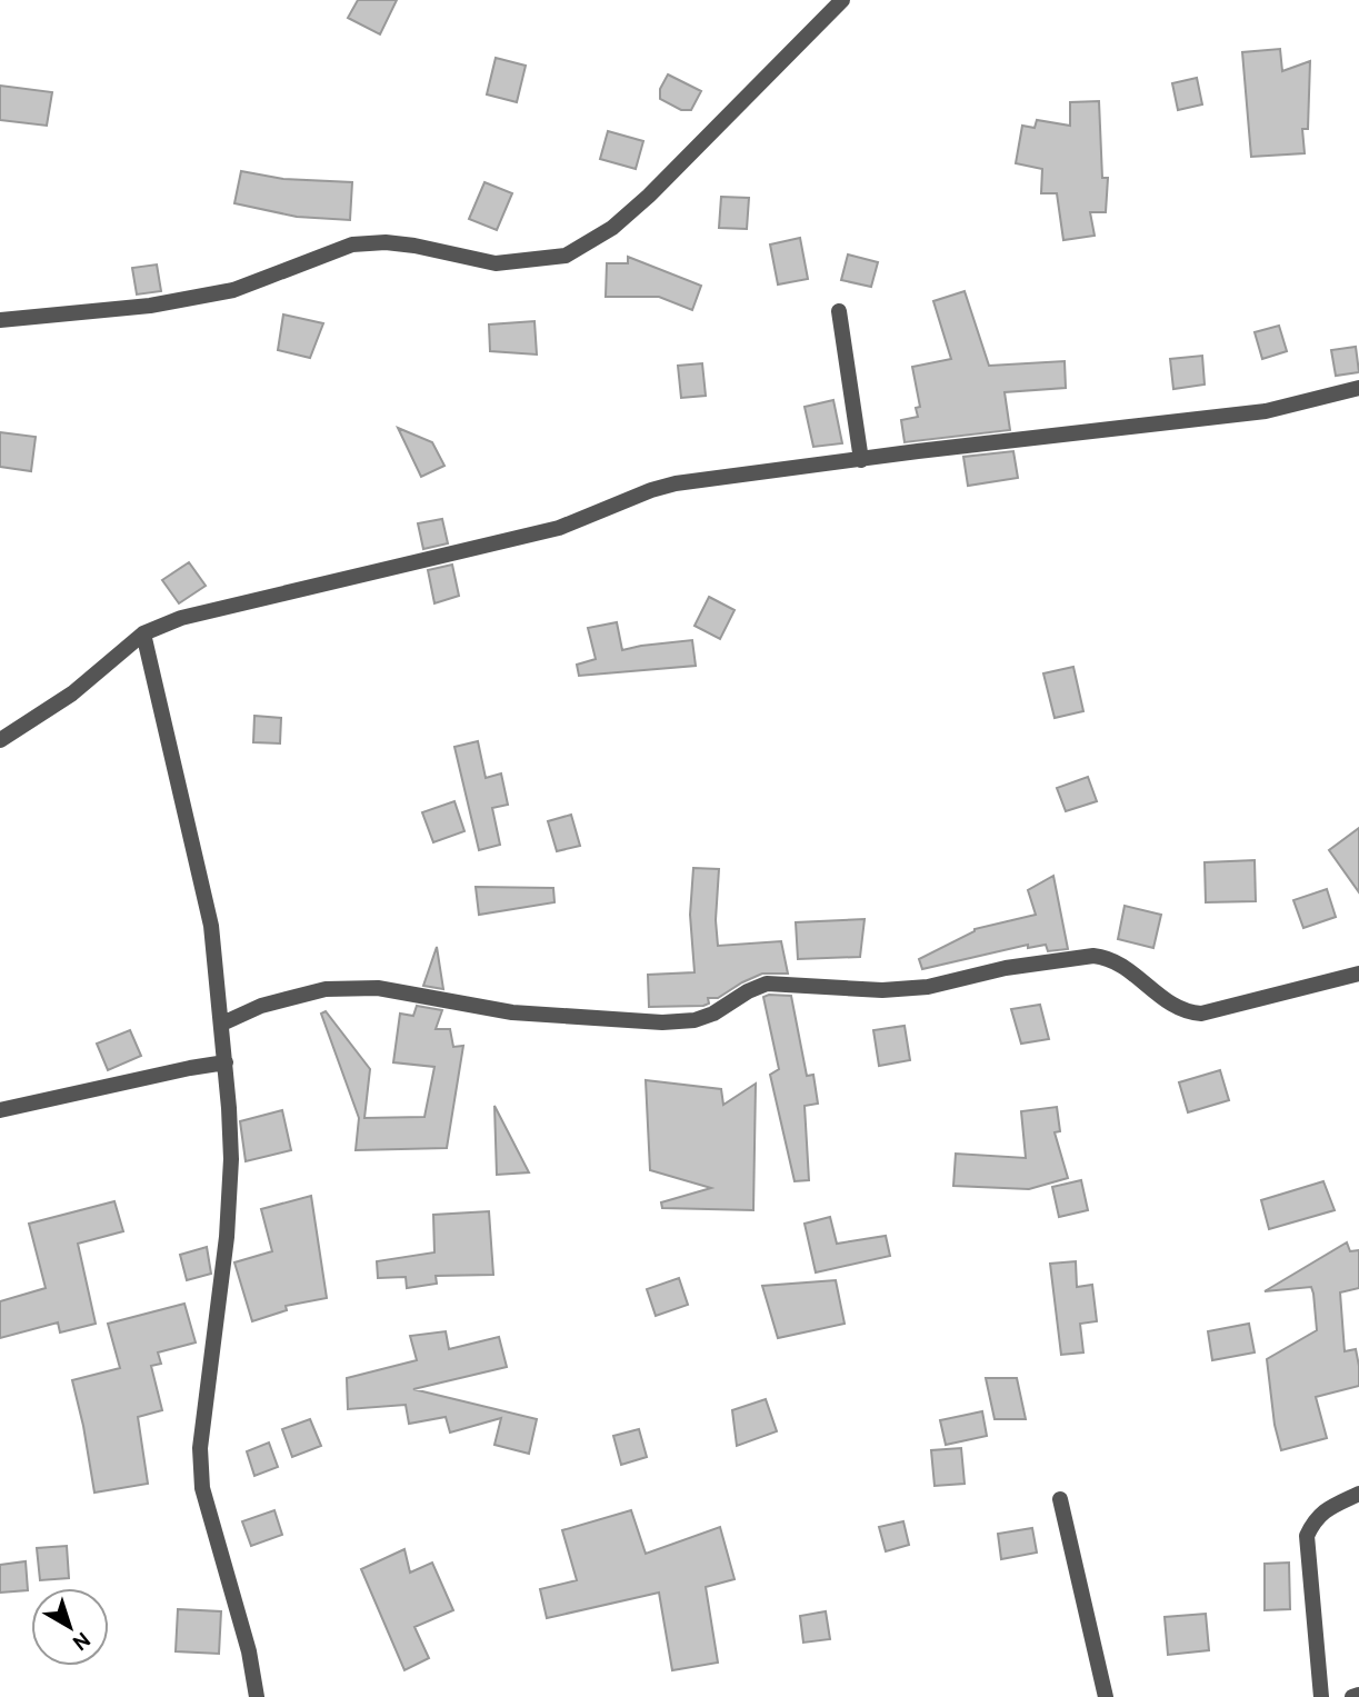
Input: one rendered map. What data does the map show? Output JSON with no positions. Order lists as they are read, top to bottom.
{
  "north": "bottom right"
}
